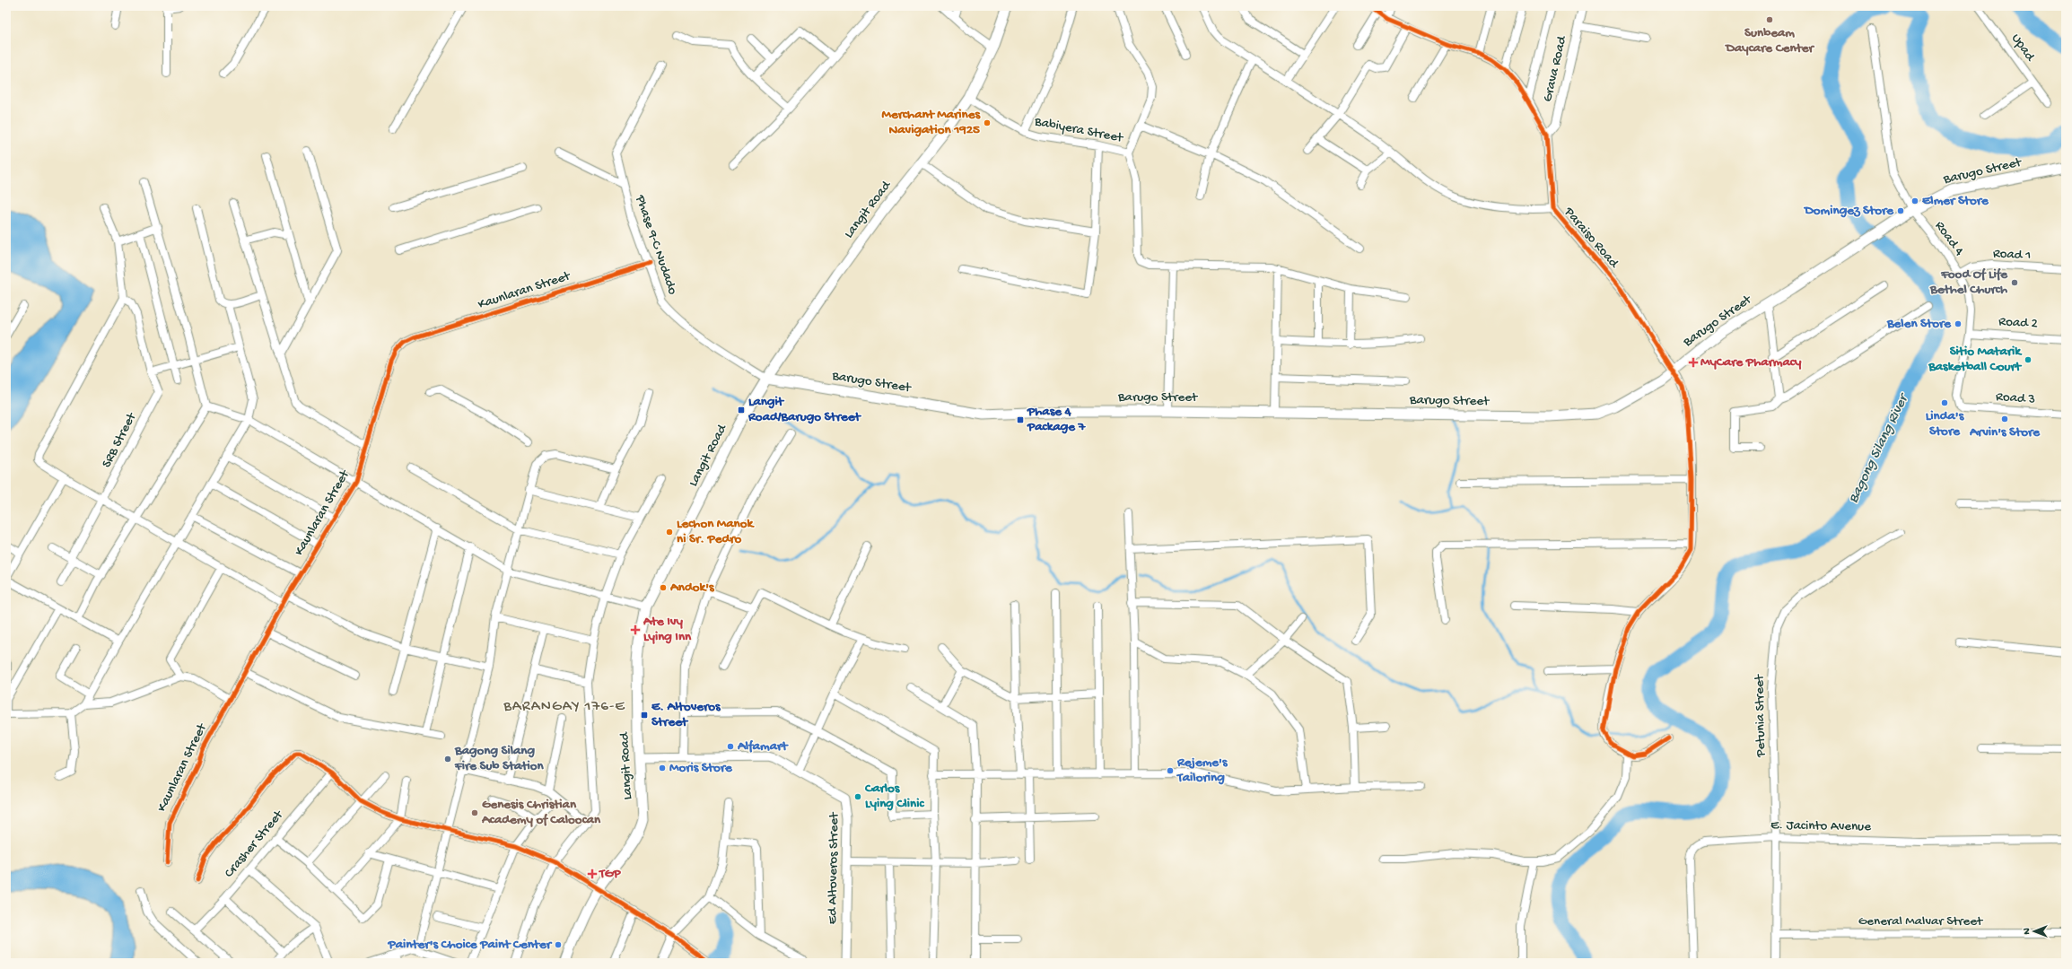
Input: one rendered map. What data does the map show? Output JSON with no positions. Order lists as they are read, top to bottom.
{
  "streets": {
    "main road": ["Barugo Street", "Langit Road"],
    "street": [
      "Upad",
      "Grava Road",
      "Babiyera Street",
      "Paraiso Road",
      "Road 4",
      "Phase 9-C Nudado",
      "Road 1",
      "Kaunlaran Street",
      "Road 2",
      "Road 3",
      "SRB Street",
      "Petunia Street",
      "E. Jacinto Avenue",
      "Crasher Street",
      "Ed Altoveros Street",
      "General Malvar Street"
    ]
  },
  "crossings": [
    ["Grava Road", "Paraiso Road"],
    ["Babiyera Street", "Langit Road"],
    ["Barugo Street", "Langit Road"],
    ["Barugo Street", "Paraiso Road"],
    ["Barugo Street", "Road 4"],
    ["Barugo Street", "Phase 9-C Nudado"],
    ["Langit Road", "Phase 9-C Nudado"],
    ["Langit Road", "Ed Altoveros Street"],
    ["Road 4", "Road 1"],
    ["Road 4", "Road 2"],
    ["Road 4", "Road 3"],
    ["Phase 9-C Nudado", "Kaunlaran Street"],
    ["Petunia Street", "E. Jacinto Avenue"],
    ["Petunia Street", "General Malvar Street"]
  ],
  "districts": ["BARANGAY 176-E"],
  "water": ["Bagong Silang River"],
  "places": {
    "other": [
      "Sunbeam Daycare Center",
      "Merchant Marines Navigation 1925",
      "Elmer Store",
      "Domingez Store",
      "Food Of Life Bethel Church",
      "Belen Store",
      "Sitio Matarik Basketball Court",
      "Linda's Store",
      "Arvin's Store",
      "Lechon Manok ni Sr. Pedro",
      "Andok's",
      "Alfamart",
      "Bagong Silang Fire Sub Station",
      "Moris Store",
      "Rejeme's Tailoring",
      "Carlos Lying Clinic",
      "Genesis Christian Academy of Caloocan",
      "Painter's Choice Paint Center"
    ],
    "health": ["MyCare Pharmacy", "Ate Ivy Lying Inn", "TGP"],
    "transit": ["Langit Road/Barugo Street", "Phase 4 Package 7", "E. Altoveros Street"]
  },
  "north": "left"
}
